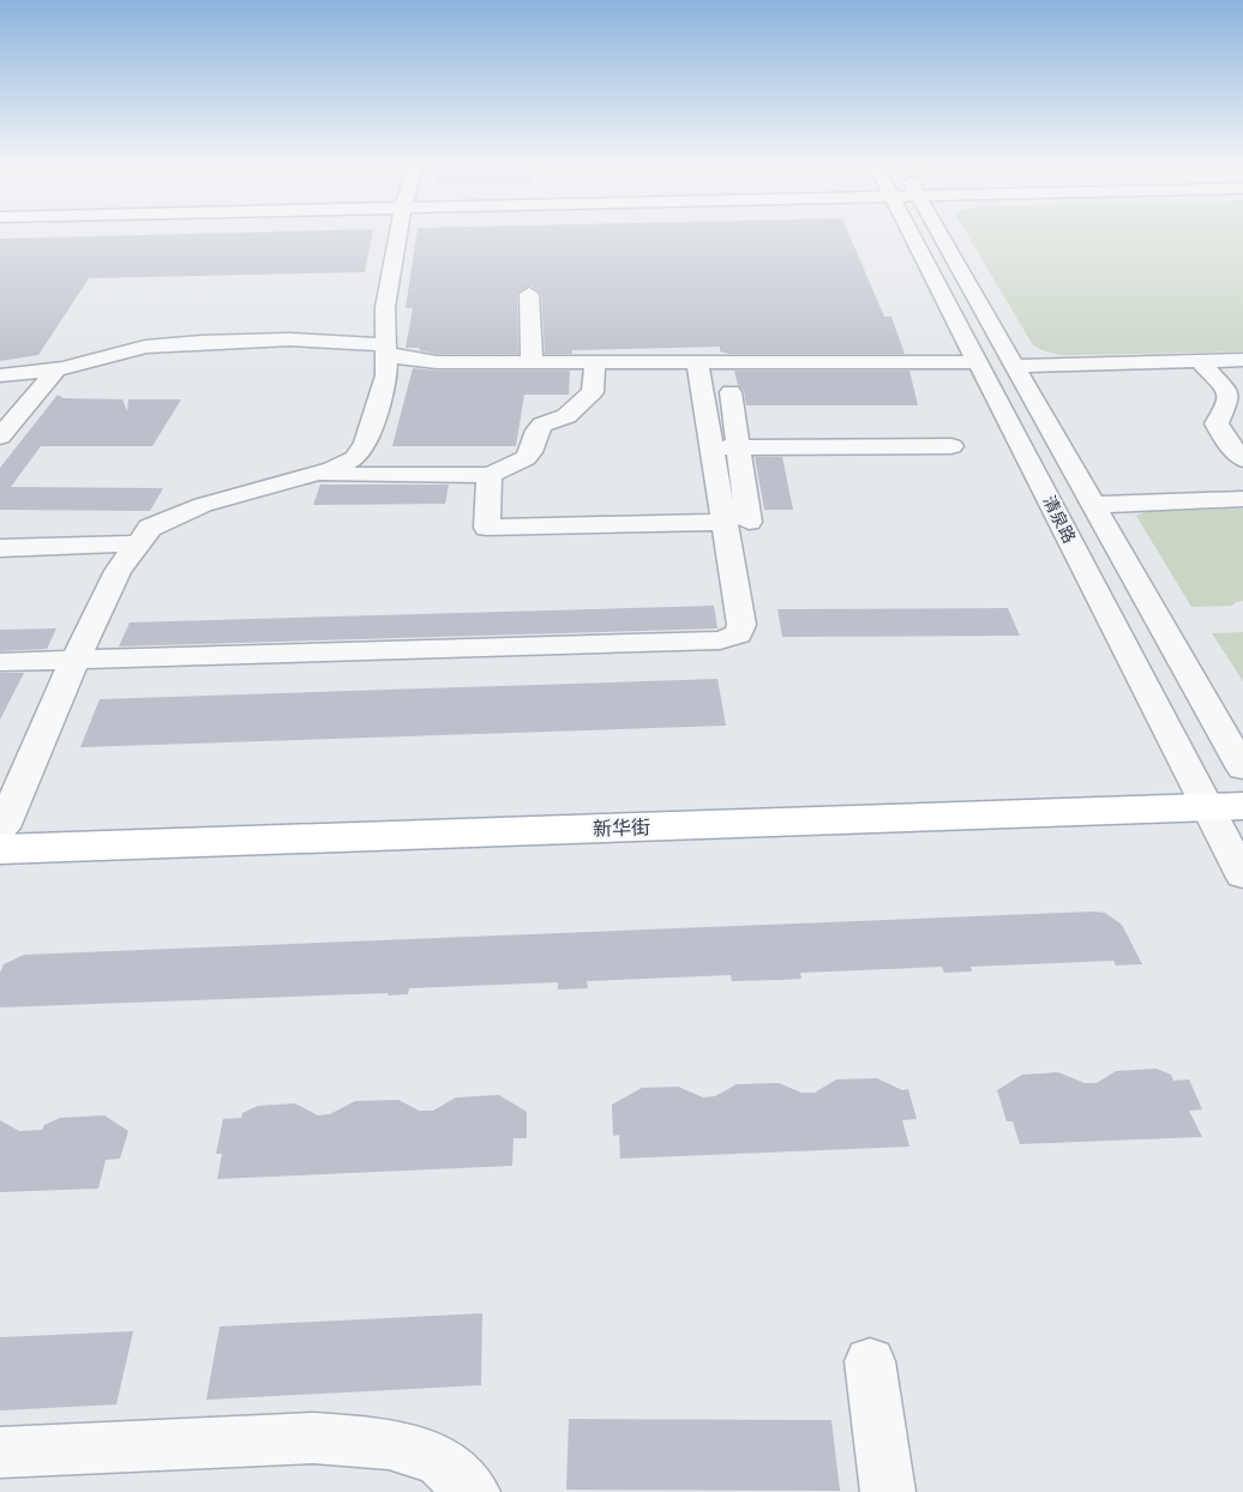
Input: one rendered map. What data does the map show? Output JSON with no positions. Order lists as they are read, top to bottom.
{
  "streets": {
    "main road": ["新华街"],
    "street": ["清泉路"]
  },
  "crossings": [
    ["清泉路", "新华街"]
  ]
}
